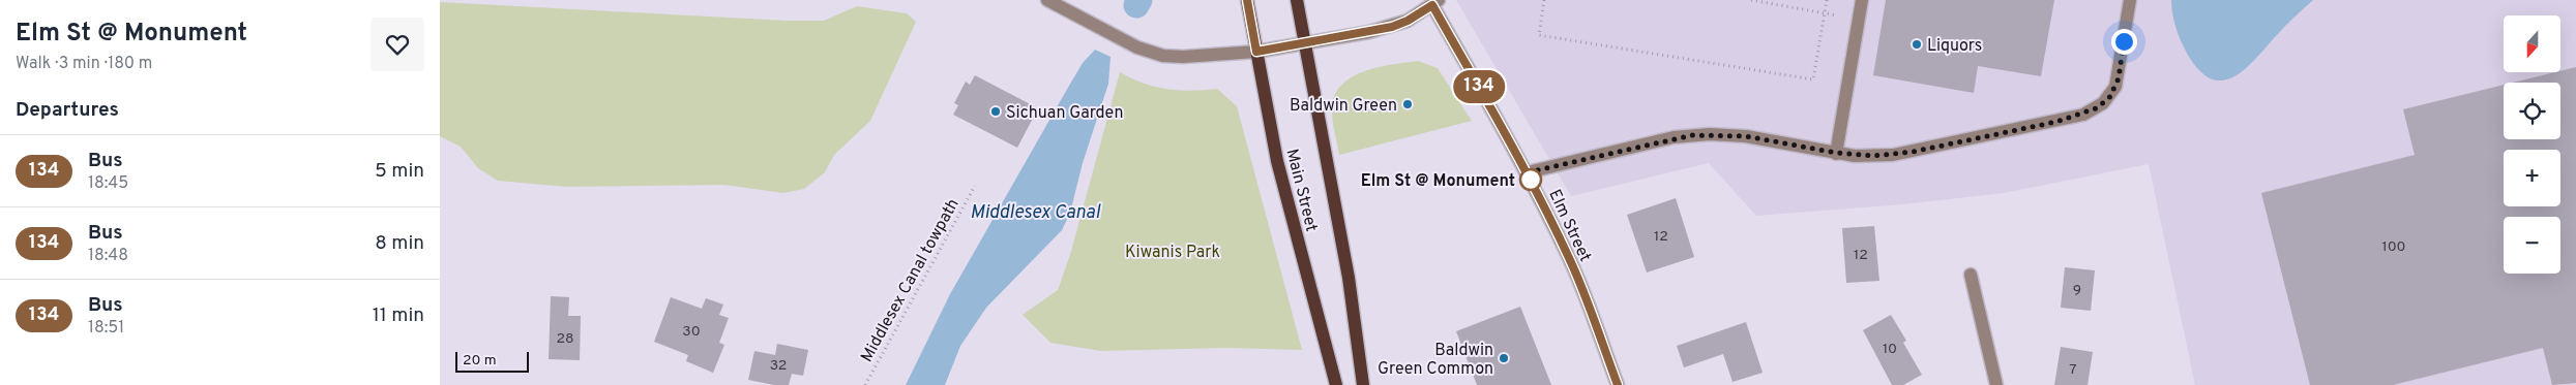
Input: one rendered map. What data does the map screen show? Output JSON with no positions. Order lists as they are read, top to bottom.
{
  "streets": {
    "main road": ["Main Street"],
    "street": ["Elm Street"],
    "path": ["Middlesex Canal towpath"]
  },
  "crossings": [
    ["Main Street", "Elm Street"]
  ],
  "water": ["Middlesex Canal"],
  "parks": ["Kiwanis Park"],
  "places": [
    "Liquors",
    "Baldwin Green",
    "Sichuan Garden",
    "Elm St @ Monument",
    "Baldwin Green Common"
  ],
  "lines": ["bus line 134"],
  "house_numbers": [
    "12",
    "100",
    "12",
    "9",
    "30",
    "28",
    "10",
    "32",
    "7"
  ],
  "scale_bar": "20 m",
  "north": "bottom",
  "page": {
    "heading": [
      ["Elm St @ Monument", "Walk · 3 min · 180 m"],
      "Departures"
    ],
    "on_map": "134",
    "map_buttons": ["+", "−"],
    "list": [
      {
        "mark": "134",
        "name": "Bus",
        "note": "18:45",
        "value": "5 min"
      },
      {
        "mark": "134",
        "name": "Bus",
        "note": "18:48",
        "value": "8 min"
      },
      {
        "mark": "134",
        "name": "Bus",
        "note": "18:51",
        "value": "11 min"
      }
    ],
    "scale": "20 m"
  }
}
